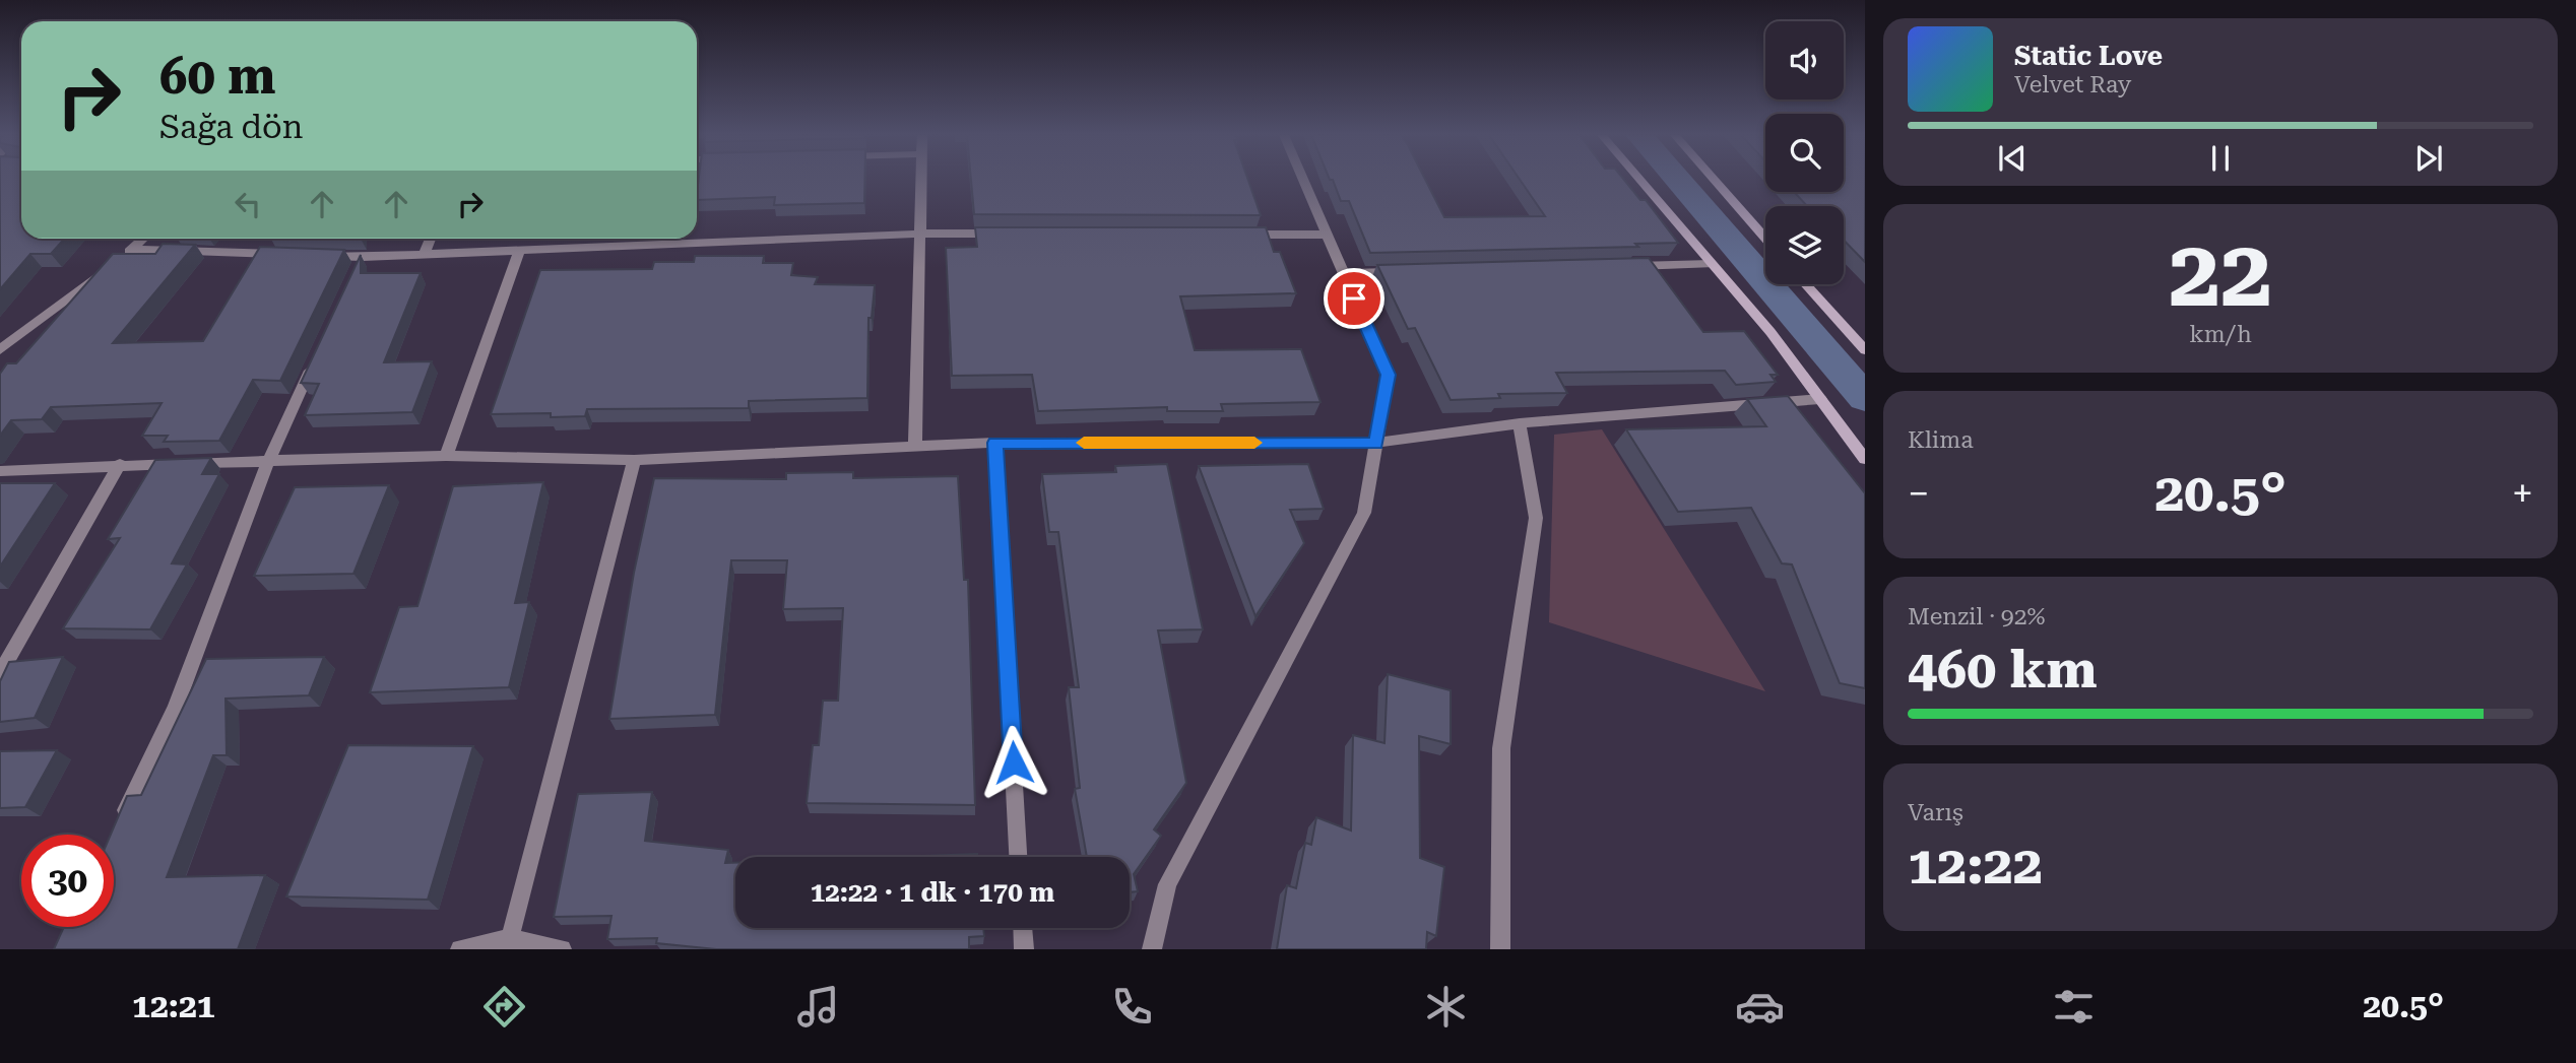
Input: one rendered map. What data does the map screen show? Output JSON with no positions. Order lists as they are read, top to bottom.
{
  "page": {
    "turn": ["60 m", "Sağa dön"],
    "song": ["Static Love", "Velvet Ray"],
    "tile": [
      ["22", "km/h"],
      "Klima",
      ["Menzil · 92%", "460 km"],
      ["Varış", "12:22"]
    ],
    "heat": ["−", "20.5°", "+"],
    "limit": "30",
    "trip": "12:22 · 1 dk · 170 m",
    "tabs": ["12:21", "20.5°"]
  }
}
